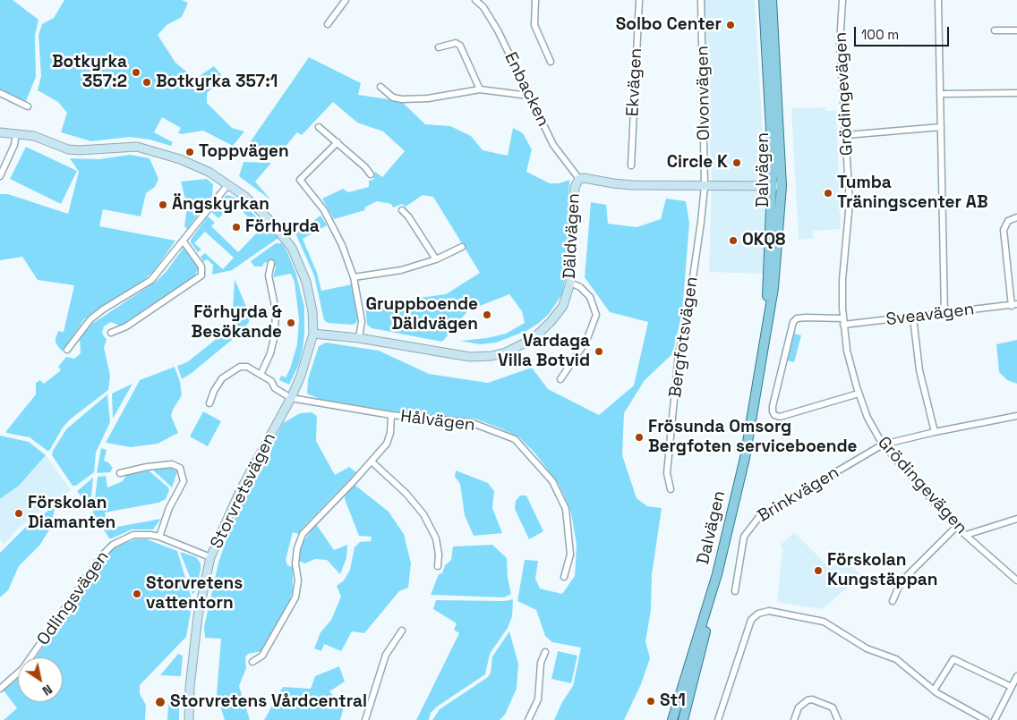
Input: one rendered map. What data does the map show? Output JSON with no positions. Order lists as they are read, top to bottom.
{
  "streets": {
    "main road": ["Dalvägen"],
    "street": [
      "Ekvägen",
      "Enbacken",
      "Olvonvägen",
      "Grödingevägen",
      "Däldvägen",
      "Sveavägen",
      "Bergfotsvägen",
      "Hålvägen",
      "Storvretsvägen",
      "Brinkvägen",
      "Odlingsvägen"
    ]
  },
  "crossings": [
    ["Enbacken", "Däldvägen"],
    ["Olvonvägen", "Däldvägen"],
    ["Olvonvägen", "Bergfotsvägen"],
    ["Grödingevägen", "Sveavägen"],
    ["Grödingevägen", "Brinkvägen"],
    ["Dalvägen", "Däldvägen"],
    ["Däldvägen", "Bergfotsvägen"],
    ["Däldvägen", "Storvretsvägen"],
    ["Hålvägen", "Storvretsvägen"],
    ["Storvretsvägen", "Odlingsvägen"]
  ],
  "places": [
    "Solbo Center",
    "Botkyrka 357:2",
    "Botkyrka 357:1",
    "Toppvägen",
    "Circle K",
    "Tumba Träningscenter AB",
    "Ängskyrkan",
    "Förhyrda",
    "OKQ8",
    "Gruppboende Däldvägen",
    "Förhyrda & Besökande",
    "Vardaga Villa Botvid",
    "Frösunda Omsorg Bergfoten serviceboende",
    "Förskolan Diamanten",
    "Förskolan Kungstäppan",
    "Storvretens vattentorn",
    "St1",
    "Storvretens Vårdcentral"
  ],
  "scale_bar": "100 m",
  "north": "bottom right"
}
